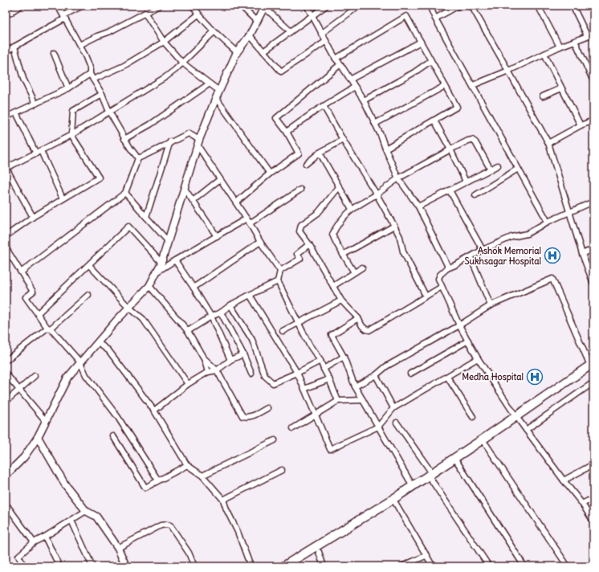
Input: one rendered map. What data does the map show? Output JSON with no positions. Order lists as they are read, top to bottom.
{
  "places": {
    "hospital": ["Ashok Memorial Sukhsagar Hospital", "Medha Hospital"]
  }
}
